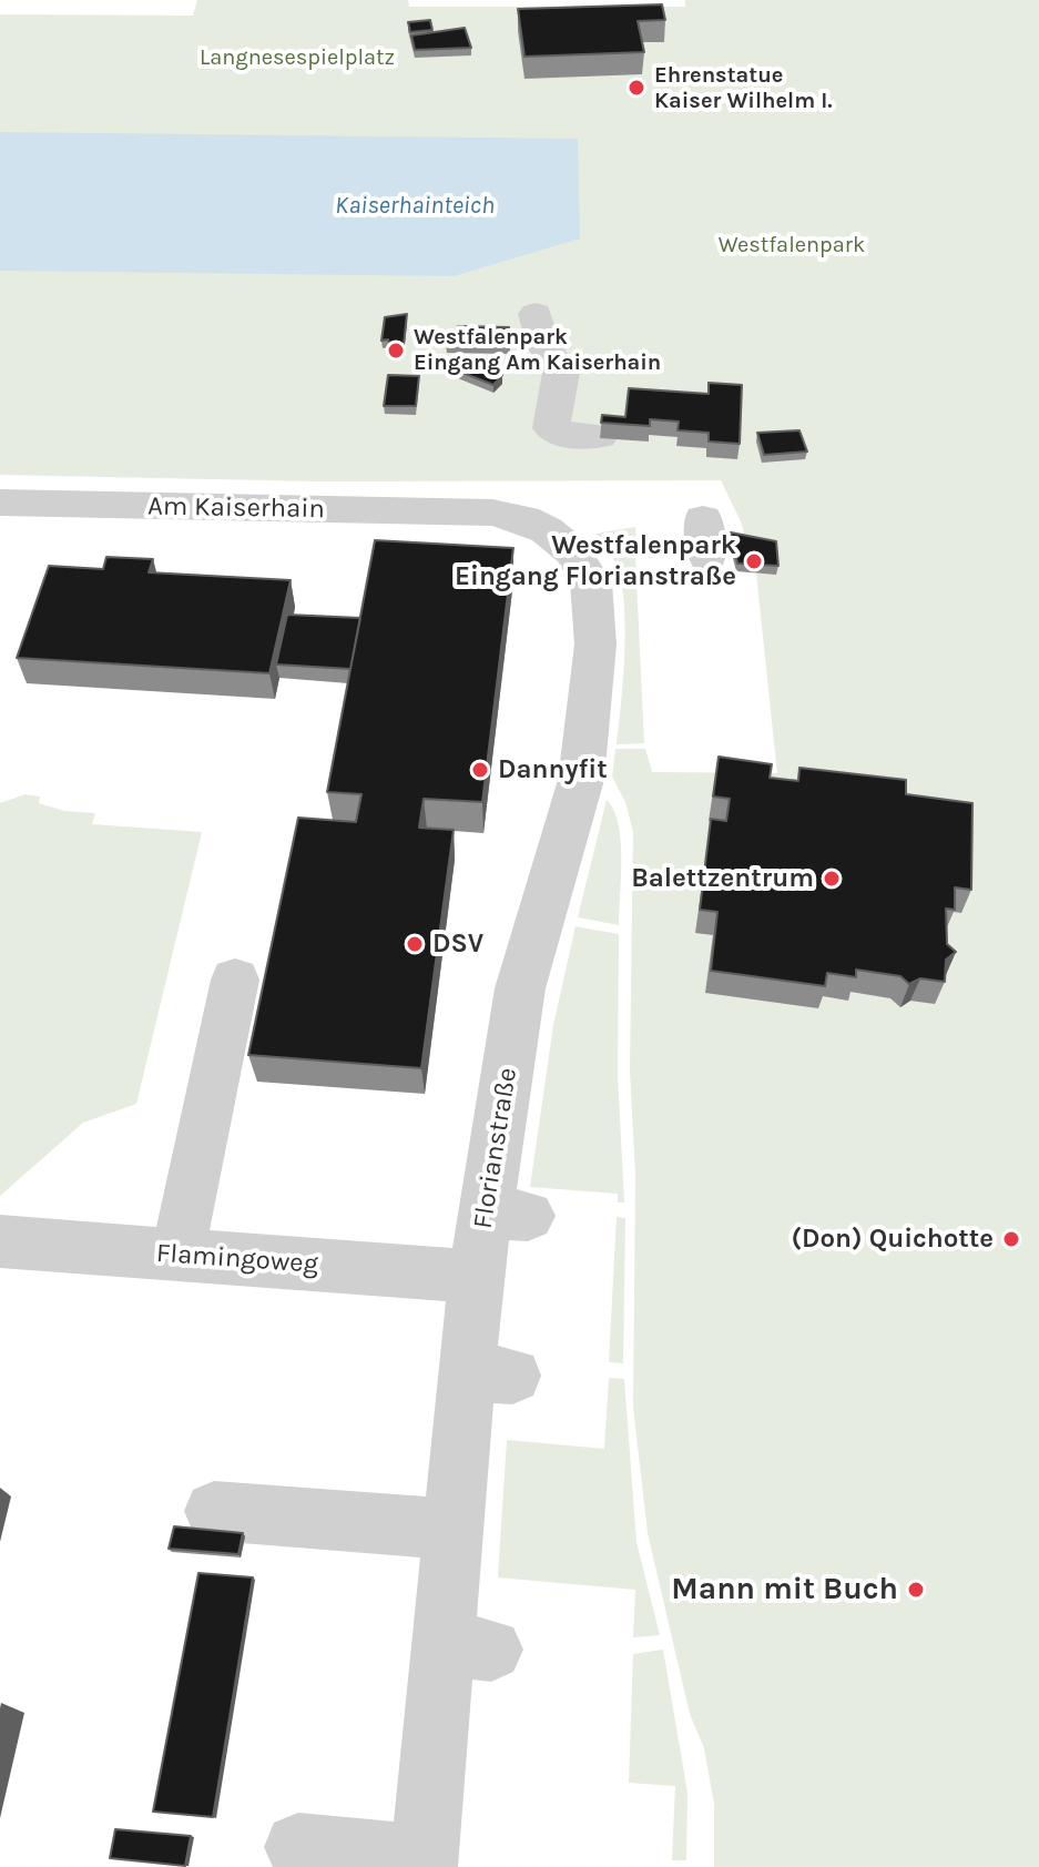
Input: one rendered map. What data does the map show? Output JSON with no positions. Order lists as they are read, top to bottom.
{
  "streets": {
    "street": ["Am Kaiserhain", "Florianstraße", "Flamingoweg"]
  },
  "crossings": [
    ["Am Kaiserhain", "Florianstraße"],
    ["Florianstraße", "Flamingoweg"]
  ],
  "water": ["Kaiserhainteich"],
  "parks": ["Langnesespielplatz", "Westfalenpark"],
  "places": [
    "Ehrenstatue Kaiser Wilhelm I.",
    "Westfalenpark Eingang Am Kaiserhain",
    "Westfalenpark Eingang Florianstraße",
    "Dannyfit",
    "Balettzentrum",
    "DSV",
    "(Don) Quichotte",
    "Mann mit Buch"
  ]
}
